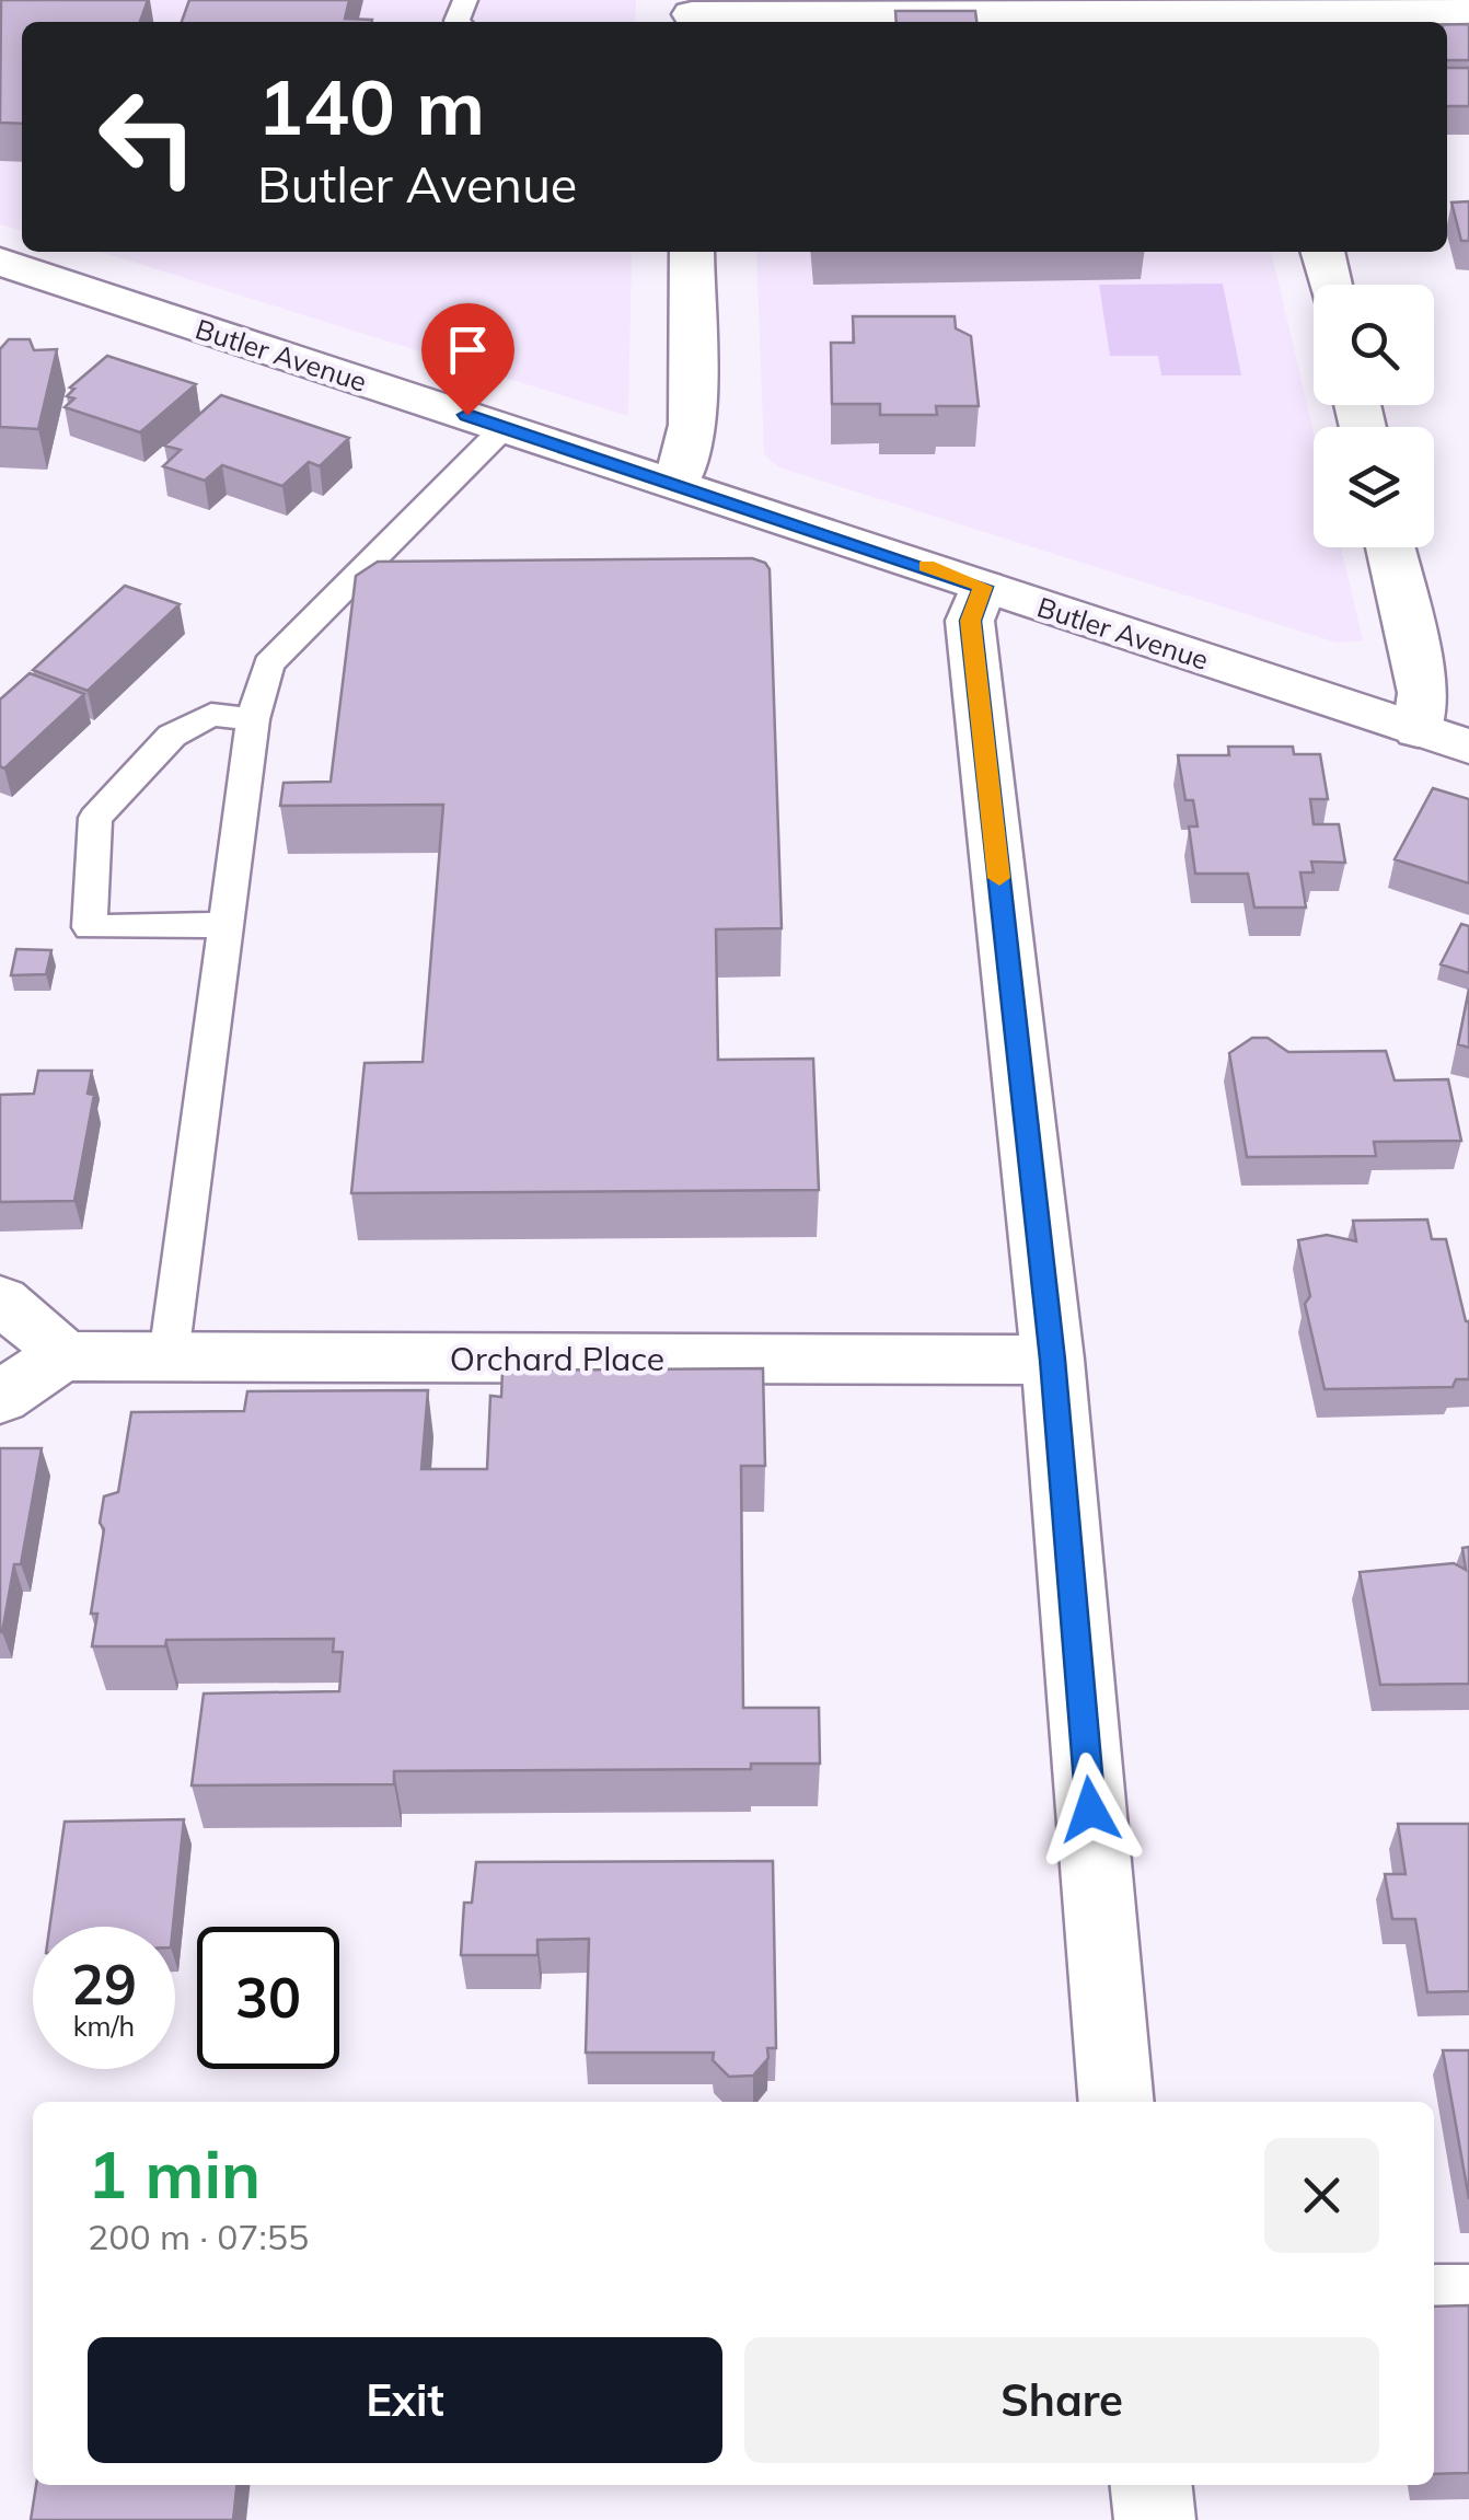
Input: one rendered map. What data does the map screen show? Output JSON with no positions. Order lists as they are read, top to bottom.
{
  "streets": {
    "street": ["Butler Avenue", "Orchard Place"]
  },
  "page": {
    "turn": ["140 m", "Butler Avenue"],
    "speed": "29 km/h",
    "limit": "30",
    "heading": ["1 min", "200 m · 07:55"],
    "buttons": ["Exit", "Share"]
  }
}
